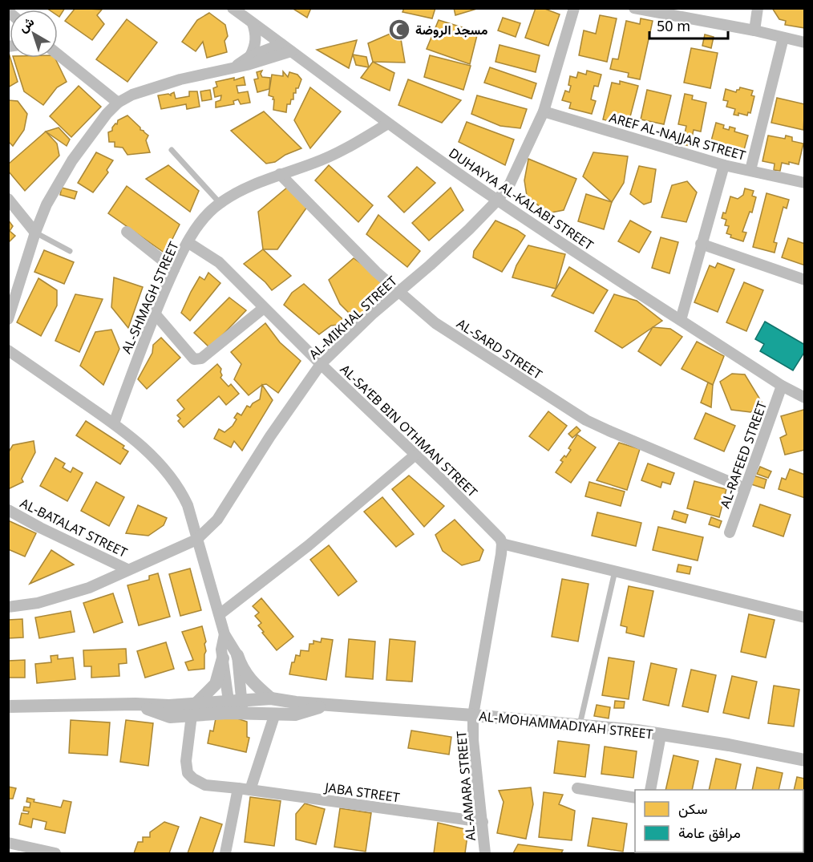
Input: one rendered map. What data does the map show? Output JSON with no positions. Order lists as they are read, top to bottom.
{
  "streets": {
    "street": [
      "AREF AL-NAJJAR STREET",
      "DUHAYYA AL-KALABI STREET",
      "AL-SHMAGH STREET",
      "AL-MIKHAL STREET",
      "AL-SARD STREET",
      "AL-SA‘EB BIN OTHMAN STREET",
      "AL-RAFEED STREET",
      "AL-BATALAT STREET",
      "AL-MOHAMMADIYAH STREET",
      "AL-AMARA STREET",
      "JABA STREET"
    ]
  },
  "crossings": [
    ["AREF AL-NAJJAR STREET", "AL-MIKHAL STREET"],
    ["DUHAYYA AL-KALABI STREET", "AL-SHMAGH STREET"],
    ["DUHAYYA AL-KALABI STREET", "AL-MIKHAL STREET"],
    ["DUHAYYA AL-KALABI STREET", "AL-RAFEED STREET"],
    ["AL-SHMAGH STREET", "AL-SARD STREET"],
    ["AL-SHMAGH STREET", "AL-SA‘EB BIN OTHMAN STREET"],
    ["AL-MIKHAL STREET", "AL-SARD STREET"],
    ["AL-MIKHAL STREET", "AL-SA‘EB BIN OTHMAN STREET"],
    ["AL-SARD STREET", "AL-RAFEED STREET"],
    ["AL-MOHAMMADIYAH STREET", "AL-AMARA STREET"],
    ["AL-MOHAMMADIYAH STREET", "JABA STREET"],
    ["AL-AMARA STREET", "JABA STREET"]
  ],
  "places": {
    "mosque": ["مسجد الروضة"]
  },
  "legend": ["سكن", "مرافق عامة"],
  "scale_bar": "50 m",
  "north": "top left"
}
